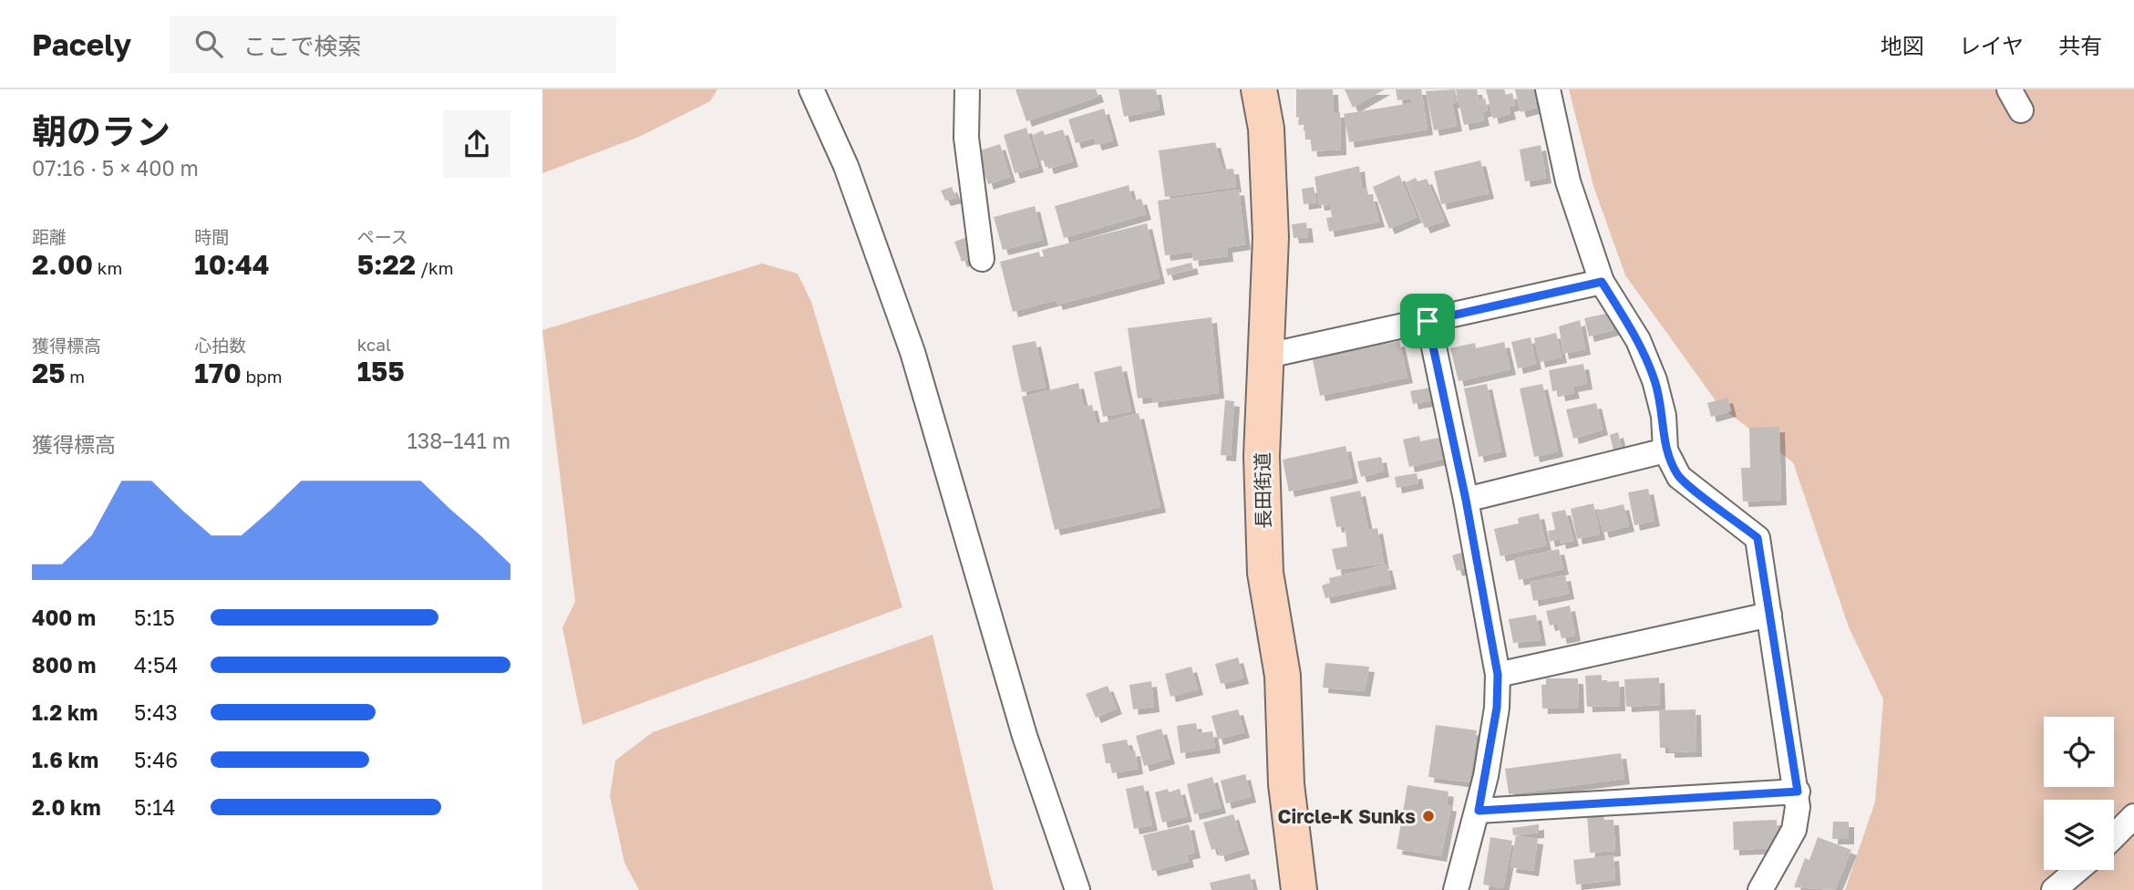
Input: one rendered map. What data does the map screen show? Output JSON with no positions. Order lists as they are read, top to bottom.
{
  "streets": {
    "main road": ["長田街道"]
  },
  "places": ["Circle-K Sunks"],
  "page": {
    "header": "Pacely",
    "search": "ここで検索",
    "nav": ["地図", "レイヤ", "共有"],
    "heading": ["朝のラン", "07:16 · 5 × 400 m"],
    "stats": [
      ["距離", "2.00 km"],
      ["時間", "10:44"],
      ["ペース", "5:22 /km"],
      ["獲得標高", "25 m"],
      ["心拍数", "170 bpm"],
      ["kcal", "155"]
    ],
    "chart": ["獲得標高", "138–141 m"],
    "list": [
      {
        "name": "400 m",
        "note": "5:15"
      },
      {
        "name": "800 m",
        "note": "4:54"
      },
      {
        "name": "1.2 km",
        "note": "5:43"
      },
      {
        "name": "1.6 km",
        "note": "5:46"
      },
      {
        "name": "2.0 km",
        "note": "5:14"
      }
    ]
  }
}
